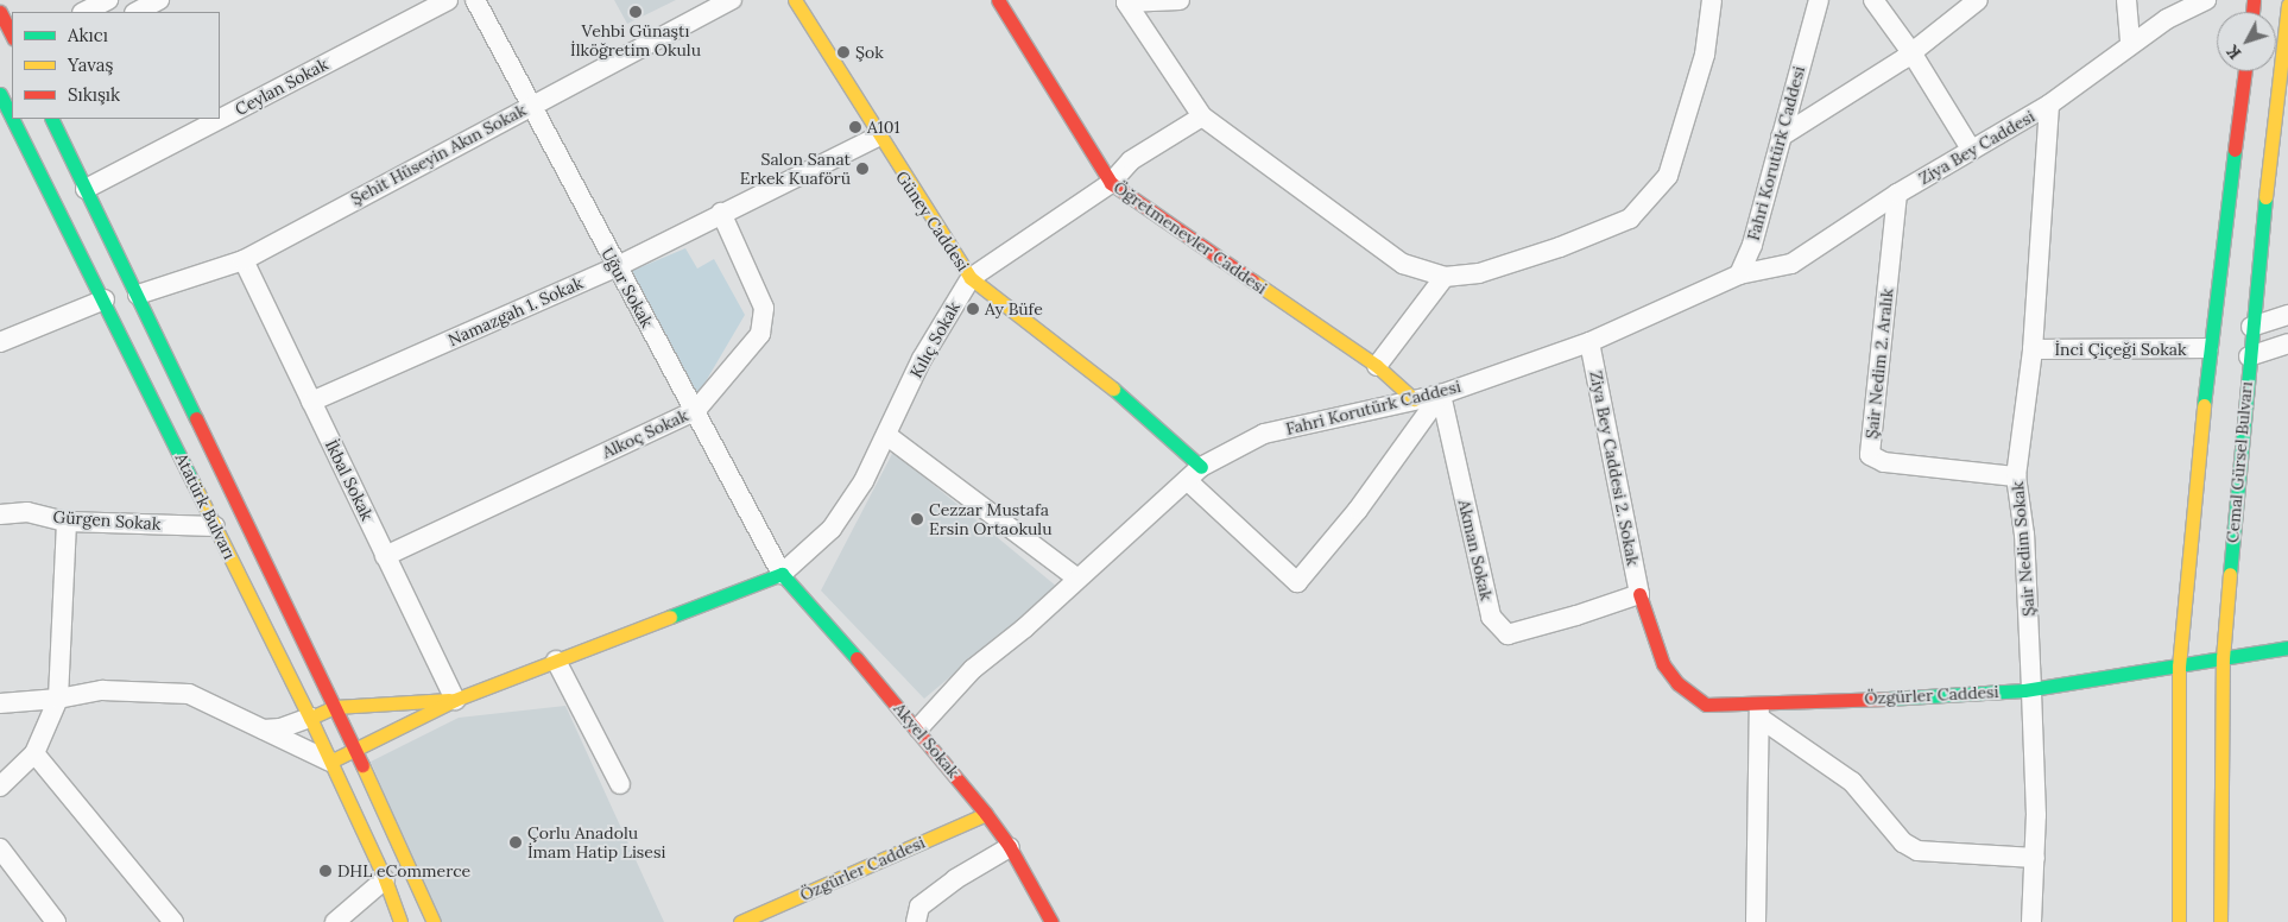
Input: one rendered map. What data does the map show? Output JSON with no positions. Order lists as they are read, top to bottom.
{
  "streets": {
    "street": [
      "Ceylan Sokak",
      "Ziya Bey Caddesi",
      "Fahri Korutürk Caddesi",
      "Şehit Hüseyin Akın Sokak",
      "Güney Caddesi",
      "Öğretmenevler Caddesi",
      "Uğur Sokak",
      "Namazgah 1. Sokak",
      "Kılıç Sokak",
      "İnci Çiçeği Sokak",
      "Şair Nedim 2. Aralık",
      "Alkoç Sokak",
      "Cemal Gürsel Bulvarı",
      "Ziya Bey Caddesi 2. Sokak",
      "İkbal Sokak",
      "Atatürk Bulvarı",
      "Gürgen Sokak",
      "Şair Nedim Sokak",
      "Akman Sokak",
      "Özgürler Caddesi",
      "Akyel Sokak"
    ]
  },
  "crossings": [
    ["Ceylan Sokak", "Atatürk Bulvarı"],
    ["Ziya Bey Caddesi", "Fahri Korutürk Caddesi"],
    ["Ziya Bey Caddesi", "Şair Nedim 2. Aralık"],
    ["Ziya Bey Caddesi", "Şair Nedim Sokak"],
    ["Fahri Korutürk Caddesi", "Güney Caddesi"],
    ["Fahri Korutürk Caddesi", "Öğretmenevler Caddesi"],
    ["Fahri Korutürk Caddesi", "Ziya Bey Caddesi 2. Sokak"],
    ["Fahri Korutürk Caddesi", "Akman Sokak"],
    ["Fahri Korutürk Caddesi", "Akyel Sokak"],
    ["Şehit Hüseyin Akın Sokak", "Uğur Sokak"],
    ["Şehit Hüseyin Akın Sokak", "İkbal Sokak"],
    ["Şehit Hüseyin Akın Sokak", "Atatürk Bulvarı"],
    ["Güney Caddesi", "Namazgah 1. Sokak"],
    ["Güney Caddesi", "Kılıç Sokak"],
    ["Öğretmenevler Caddesi", "Kılıç Sokak"],
    ["Uğur Sokak", "Namazgah 1. Sokak"],
    ["Uğur Sokak", "Kılıç Sokak"],
    ["Uğur Sokak", "Alkoç Sokak"],
    ["Uğur Sokak", "Akyel Sokak"],
    ["Namazgah 1. Sokak", "Alkoç Sokak"],
    ["Namazgah 1. Sokak", "İkbal Sokak"],
    ["Kılıç Sokak", "Akyel Sokak"],
    ["İnci Çiçeği Sokak", "Şair Nedim Sokak"],
    ["Şair Nedim 2. Aralık", "Şair Nedim Sokak"],
    ["Alkoç Sokak", "İkbal Sokak"],
    ["Cemal Gürsel Bulvarı", "Özgürler Caddesi"],
    ["Ziya Bey Caddesi 2. Sokak", "Akman Sokak"],
    ["Ziya Bey Caddesi 2. Sokak", "Özgürler Caddesi"],
    ["Atatürk Bulvarı", "Gürgen Sokak"],
    ["Şair Nedim Sokak", "Özgürler Caddesi"],
    ["Akman Sokak", "Özgürler Caddesi"],
    ["Özgürler Caddesi", "Akyel Sokak"]
  ],
  "places": [
    "Vehbi Günaştı İlköğretim Okulu",
    "Şok",
    "A101",
    "Salon Sanat Erkek Kuaförü",
    "Ay Büfe",
    "Cezzar Mustafa Ersin Ortaokulu",
    "Çorlu Anadolu İmam Hatip Lisesi",
    "DHL eCommerce"
  ],
  "legend": ["Akıcı", "Yavaş", "Sıkışık"],
  "north": "bottom left"
}
